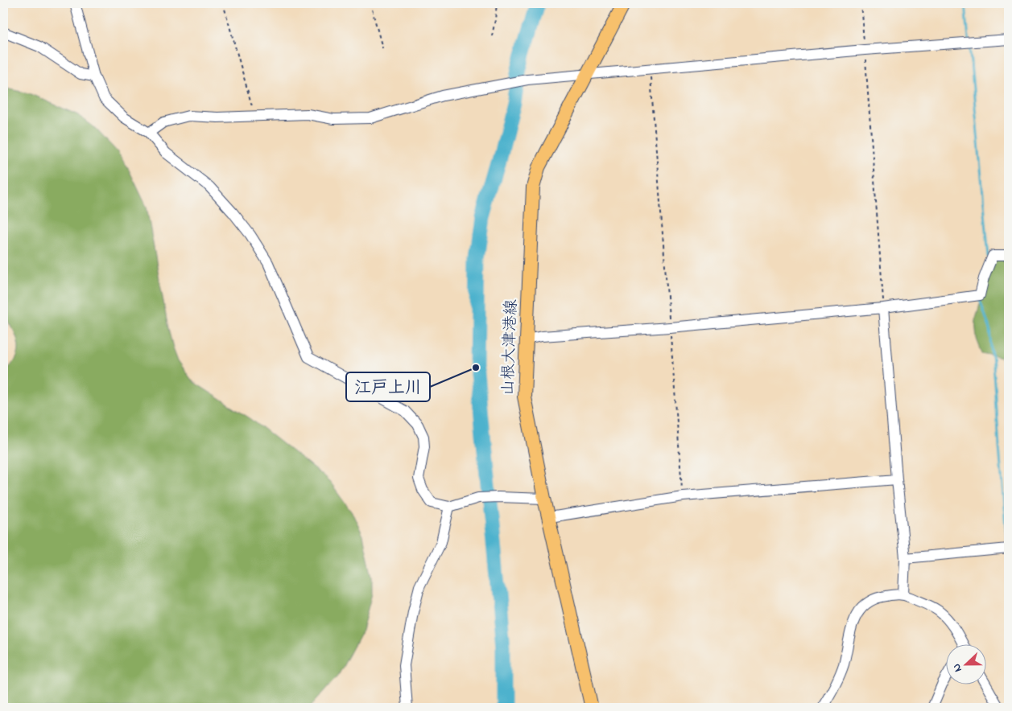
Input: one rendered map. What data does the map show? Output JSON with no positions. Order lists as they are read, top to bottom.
{
  "streets": {
    "main road": ["山根大津港線"]
  },
  "places": ["江戸上川"],
  "north": "left"
}
